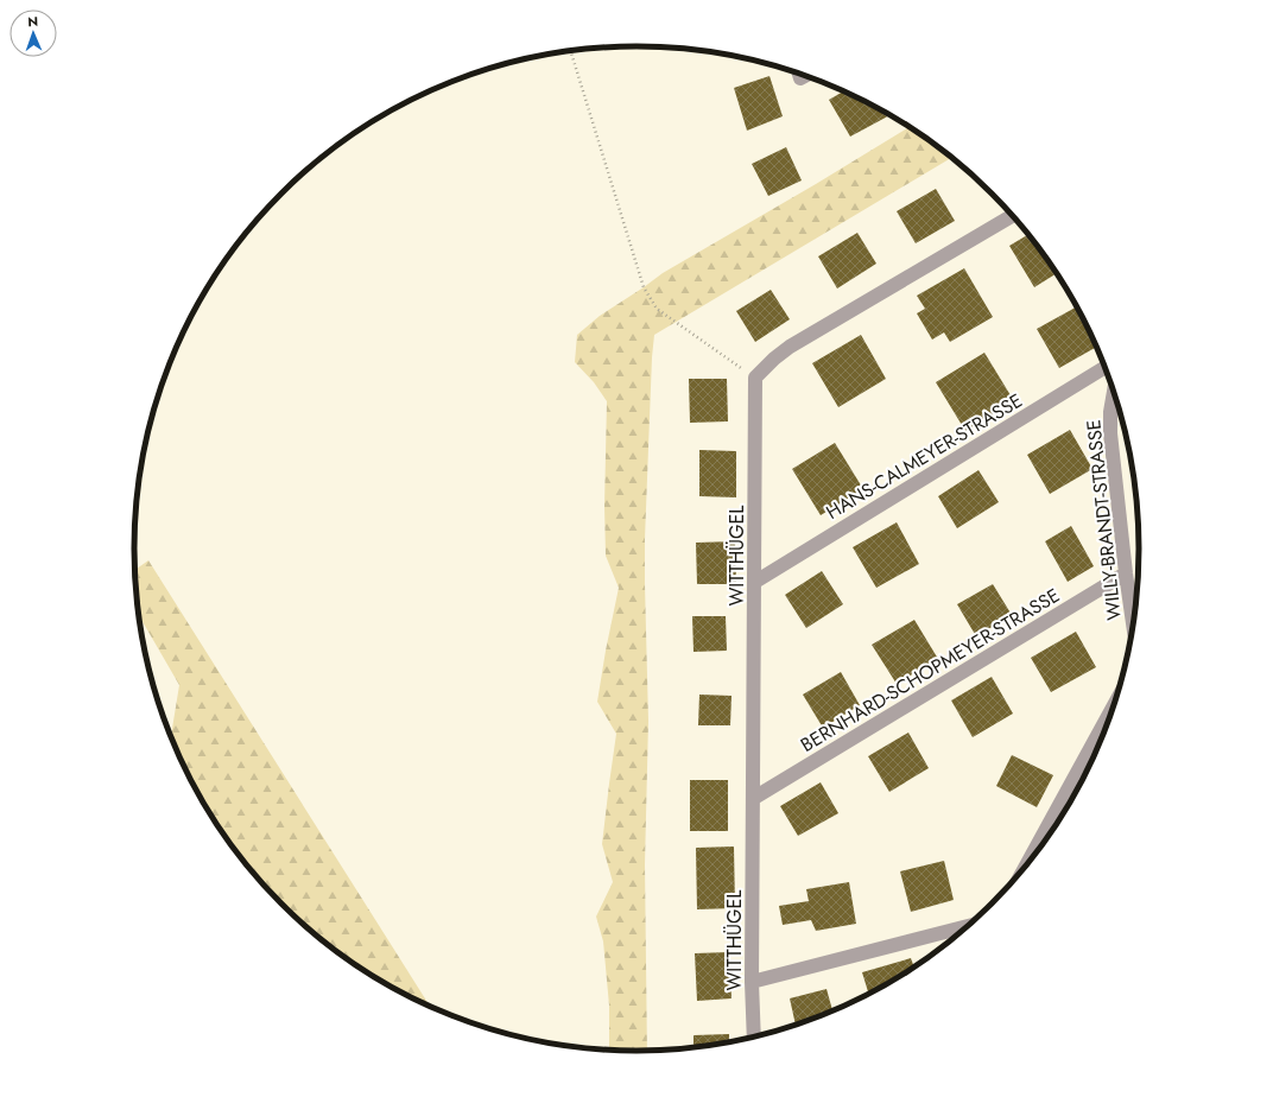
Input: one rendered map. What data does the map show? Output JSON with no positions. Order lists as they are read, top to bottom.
{
  "streets": {
    "street": [
      "HANS-CALMEYER-STRASSE",
      "WILLY-BRANDT-STRASSE",
      "WITTHÜGEL",
      "BERNHARD-SCHOPMEYER-STRASSE"
    ]
  },
  "crossings": [
    ["HANS-CALMEYER-STRASSE", "WITTHÜGEL"],
    ["WILLY-BRANDT-STRASSE", "BERNHARD-SCHOPMEYER-STRASSE"],
    ["WITTHÜGEL", "BERNHARD-SCHOPMEYER-STRASSE"]
  ],
  "north": "top"
}
